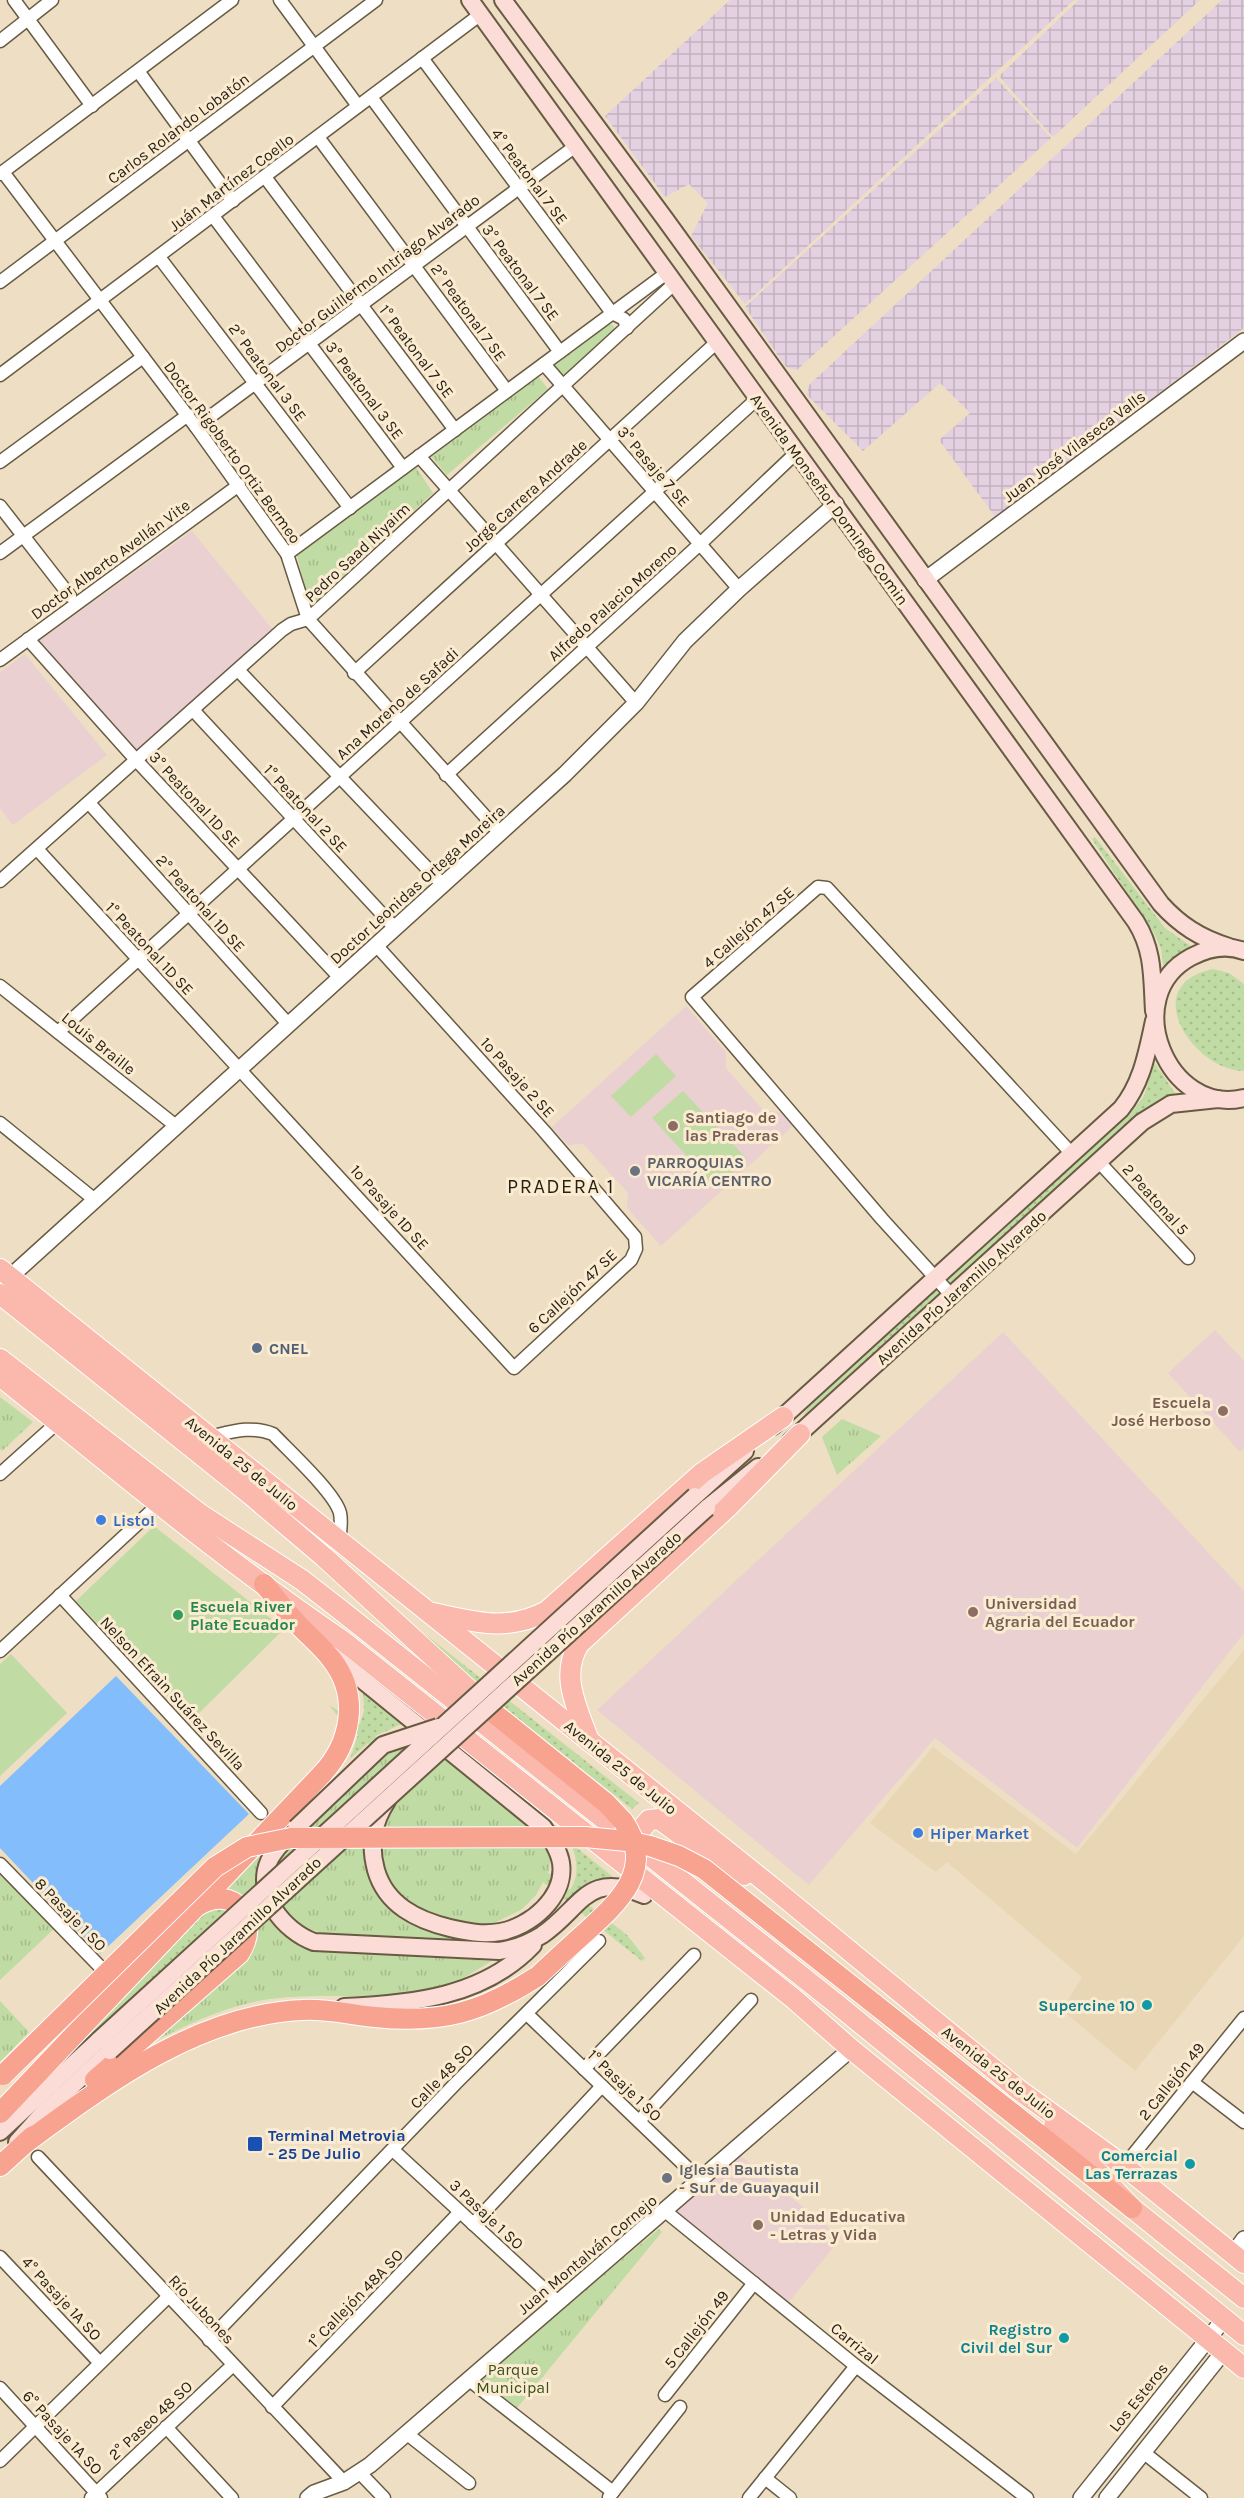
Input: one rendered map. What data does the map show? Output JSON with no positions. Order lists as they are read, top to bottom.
{
  "streets": {
    "main road": ["Avenida Monseñor Domingo Comin", "Avenida Pío Jaramillo Alvarado", "Avenida 25 de Julio"],
    "street": [
      "Carlos Rolando Lobatón",
      "4° Peatonal 7 SE",
      "Juán Martínez Coello",
      "3° Peatonal 7 SE",
      "Doctor Guillermo Intriago Alvarado",
      "2° Peatonal 7 SE",
      "1° Peatonal 7 SE",
      "2° Peatonal 3 SE",
      "3° Peatonal 3 SE",
      "Juan José Vilaseca Valls",
      "Doctor Rigoberto Ortiz Bermeo",
      "3° Pasaje 7 SE",
      "Jorge Carrera Andrade",
      "Pedro Saad Niyaim",
      "Doctor Alberto Avellán Vite",
      "Alfredo Palacio Moreno",
      "Ana Moreno de Safadi",
      "3° Peatonal 1D SE",
      "1° Peatonal 2 SE",
      "Doctor Leonidas Ortega Moreira",
      "2° Peatonal 1D SE",
      "4 Callejón 47 SE",
      "1° Peatonal 1D SE",
      "Louis Braille",
      "1º Pasaje 2 SE",
      "2 Peatonal 5",
      "1º Pasaje 1D SE",
      "6 Callejón 47 SE",
      "Nelson Efraìn Suárez Sevilla",
      "8 Pasaje 1 SO",
      "Calle 48 SO",
      "2 Callejón 49",
      "1° Pasaje 1 SO",
      "3 Pasaje 1 SO",
      "Juan Montalván Cornejo",
      "4° Pasaje 1A SO",
      "1° Callejón 48A SO",
      "Río Jubones",
      "5 Callejón 49",
      "Carrizal",
      "Los Esteros",
      "2° Paseo 48 SO",
      "6° Pasaje 1A SO"
    ]
  },
  "crossings": [
    ["Carlos Rolando Lobatón", "Doctor Rigoberto Ortiz Bermeo"],
    ["4° Peatonal 7 SE", "Juán Martínez Coello"],
    ["4° Peatonal 7 SE", "Doctor Guillermo Intriago Alvarado"],
    ["4° Peatonal 7 SE", "Pedro Saad Niyaim"],
    ["Juán Martínez Coello", "3° Peatonal 7 SE"],
    ["Juán Martínez Coello", "2° Peatonal 7 SE"],
    ["Juán Martínez Coello", "1° Peatonal 7 SE"],
    ["Juán Martínez Coello", "2° Peatonal 3 SE"],
    ["Juán Martínez Coello", "3° Peatonal 3 SE"],
    ["Juán Martínez Coello", "Doctor Rigoberto Ortiz Bermeo"],
    ["Juán Martínez Coello", "Avenida Monseñor Domingo Comin"],
    ["3° Peatonal 7 SE", "Doctor Guillermo Intriago Alvarado"],
    ["3° Peatonal 7 SE", "Pedro Saad Niyaim"],
    ["Doctor Guillermo Intriago Alvarado", "2° Peatonal 7 SE"],
    ["Doctor Guillermo Intriago Alvarado", "1° Peatonal 7 SE"],
    ["Doctor Guillermo Intriago Alvarado", "2° Peatonal 3 SE"],
    ["Doctor Guillermo Intriago Alvarado", "3° Peatonal 3 SE"],
    ["Doctor Guillermo Intriago Alvarado", "Doctor Rigoberto Ortiz Bermeo"],
    ["Doctor Guillermo Intriago Alvarado", "Avenida Monseñor Domingo Comin"],
    ["2° Peatonal 7 SE", "Pedro Saad Niyaim"],
    ["1° Peatonal 7 SE", "Pedro Saad Niyaim"],
    ["2° Peatonal 3 SE", "Pedro Saad Niyaim"],
    ["3° Peatonal 3 SE", "Pedro Saad Niyaim"],
    ["Juan José Vilaseca Valls", "Avenida Monseñor Domingo Comin"],
    ["Doctor Rigoberto Ortiz Bermeo", "Jorge Carrera Andrade"],
    ["Doctor Rigoberto Ortiz Bermeo", "Pedro Saad Niyaim"],
    ["Doctor Rigoberto Ortiz Bermeo", "Doctor Alberto Avellán Vite"],
    ["Doctor Rigoberto Ortiz Bermeo", "Alfredo Palacio Moreno"],
    ["Doctor Rigoberto Ortiz Bermeo", "Ana Moreno de Safadi"],
    ["Doctor Rigoberto Ortiz Bermeo", "Doctor Leonidas Ortega Moreira"],
    ["3° Pasaje 7 SE", "Jorge Carrera Andrade"],
    ["3° Pasaje 7 SE", "Pedro Saad Niyaim"],
    ["3° Pasaje 7 SE", "Alfredo Palacio Moreno"],
    ["3° Pasaje 7 SE", "Ana Moreno de Safadi"],
    ["3° Pasaje 7 SE", "Doctor Leonidas Ortega Moreira"],
    ["Jorge Carrera Andrade", "Avenida Monseñor Domingo Comin"],
    ["Avenida Monseñor Domingo Comin", "Pedro Saad Niyaim"],
    ["Avenida Monseñor Domingo Comin", "Alfredo Palacio Moreno"],
    ["Avenida Monseñor Domingo Comin", "Ana Moreno de Safadi"],
    ["Avenida Monseñor Domingo Comin", "Doctor Leonidas Ortega Moreira"],
    ["Avenida Monseñor Domingo Comin", "Avenida Pío Jaramillo Alvarado"],
    ["Pedro Saad Niyaim", "3° Peatonal 1D SE"],
    ["Pedro Saad Niyaim", "1° Peatonal 2 SE"],
    ["Pedro Saad Niyaim", "2° Peatonal 1D SE"],
    ["Pedro Saad Niyaim", "1° Peatonal 1D SE"],
    ["Doctor Alberto Avellán Vite", "3° Peatonal 1D SE"],
    ["Ana Moreno de Safadi", "3° Peatonal 1D SE"],
    ["Ana Moreno de Safadi", "1° Peatonal 2 SE"],
    ["Ana Moreno de Safadi", "2° Peatonal 1D SE"],
    ["Ana Moreno de Safadi", "1° Peatonal 1D SE"],
    ["Ana Moreno de Safadi", "Louis Braille"],
    ["3° Peatonal 1D SE", "Doctor Leonidas Ortega Moreira"],
    ["1° Peatonal 2 SE", "Doctor Leonidas Ortega Moreira"],
    ["Doctor Leonidas Ortega Moreira", "2° Peatonal 1D SE"],
    ["Doctor Leonidas Ortega Moreira", "1° Peatonal 1D SE"],
    ["Doctor Leonidas Ortega Moreira", "Louis Braille"],
    ["Doctor Leonidas Ortega Moreira", "1º Pasaje 2 SE"],
    ["Doctor Leonidas Ortega Moreira", "1º Pasaje 1D SE"],
    ["Doctor Leonidas Ortega Moreira", "Avenida 25 de Julio"],
    ["4 Callejón 47 SE", "Avenida Pío Jaramillo Alvarado"],
    ["1° Peatonal 1D SE", "1º Pasaje 1D SE"],
    ["1º Pasaje 2 SE", "6 Callejón 47 SE"],
    ["2 Peatonal 5", "Avenida Pío Jaramillo Alvarado"],
    ["1º Pasaje 1D SE", "6 Callejón 47 SE"],
    ["Avenida 25 de Julio", "2 Callejón 49"],
    ["Calle 48 SO", "1° Pasaje 1 SO"],
    ["Calle 48 SO", "3 Pasaje 1 SO"],
    ["Calle 48 SO", "Río Jubones"],
    ["1° Pasaje 1 SO", "Juan Montalván Cornejo"],
    ["3 Pasaje 1 SO", "Juan Montalván Cornejo"],
    ["3 Pasaje 1 SO", "1° Callejón 48A SO"],
    ["Juan Montalván Cornejo", "Río Jubones"],
    ["Juan Montalván Cornejo", "Carrizal"],
    ["1° Callejón 48A SO", "Río Jubones"],
    ["Río Jubones", "2° Paseo 48 SO"],
    ["5 Callejón 49", "Carrizal"],
    ["2° Paseo 48 SO", "6° Pasaje 1A SO"]
  ],
  "districts": ["PRADERA 1"],
  "parks": ["Parque Municipal"],
  "places": {
    "other": [
      "Santiago de las Praderas",
      "PARROQUIAS VICARÍA CENTRO",
      "CNEL",
      "Escuela José Herboso",
      "Listo!",
      "Universidad Agraria del Ecuador",
      "Escuela River Plate Ecuador",
      "Hiper Market",
      "Supercine 10",
      "Comercial Las Terrazas",
      "Iglesia Bautista - Sur de Guayaquil",
      "Unidad Educativa - Letras y Vida",
      "Registro Civil del Sur"
    ],
    "transit": ["Terminal Metrovia - 25 De Julio"]
  }
}
